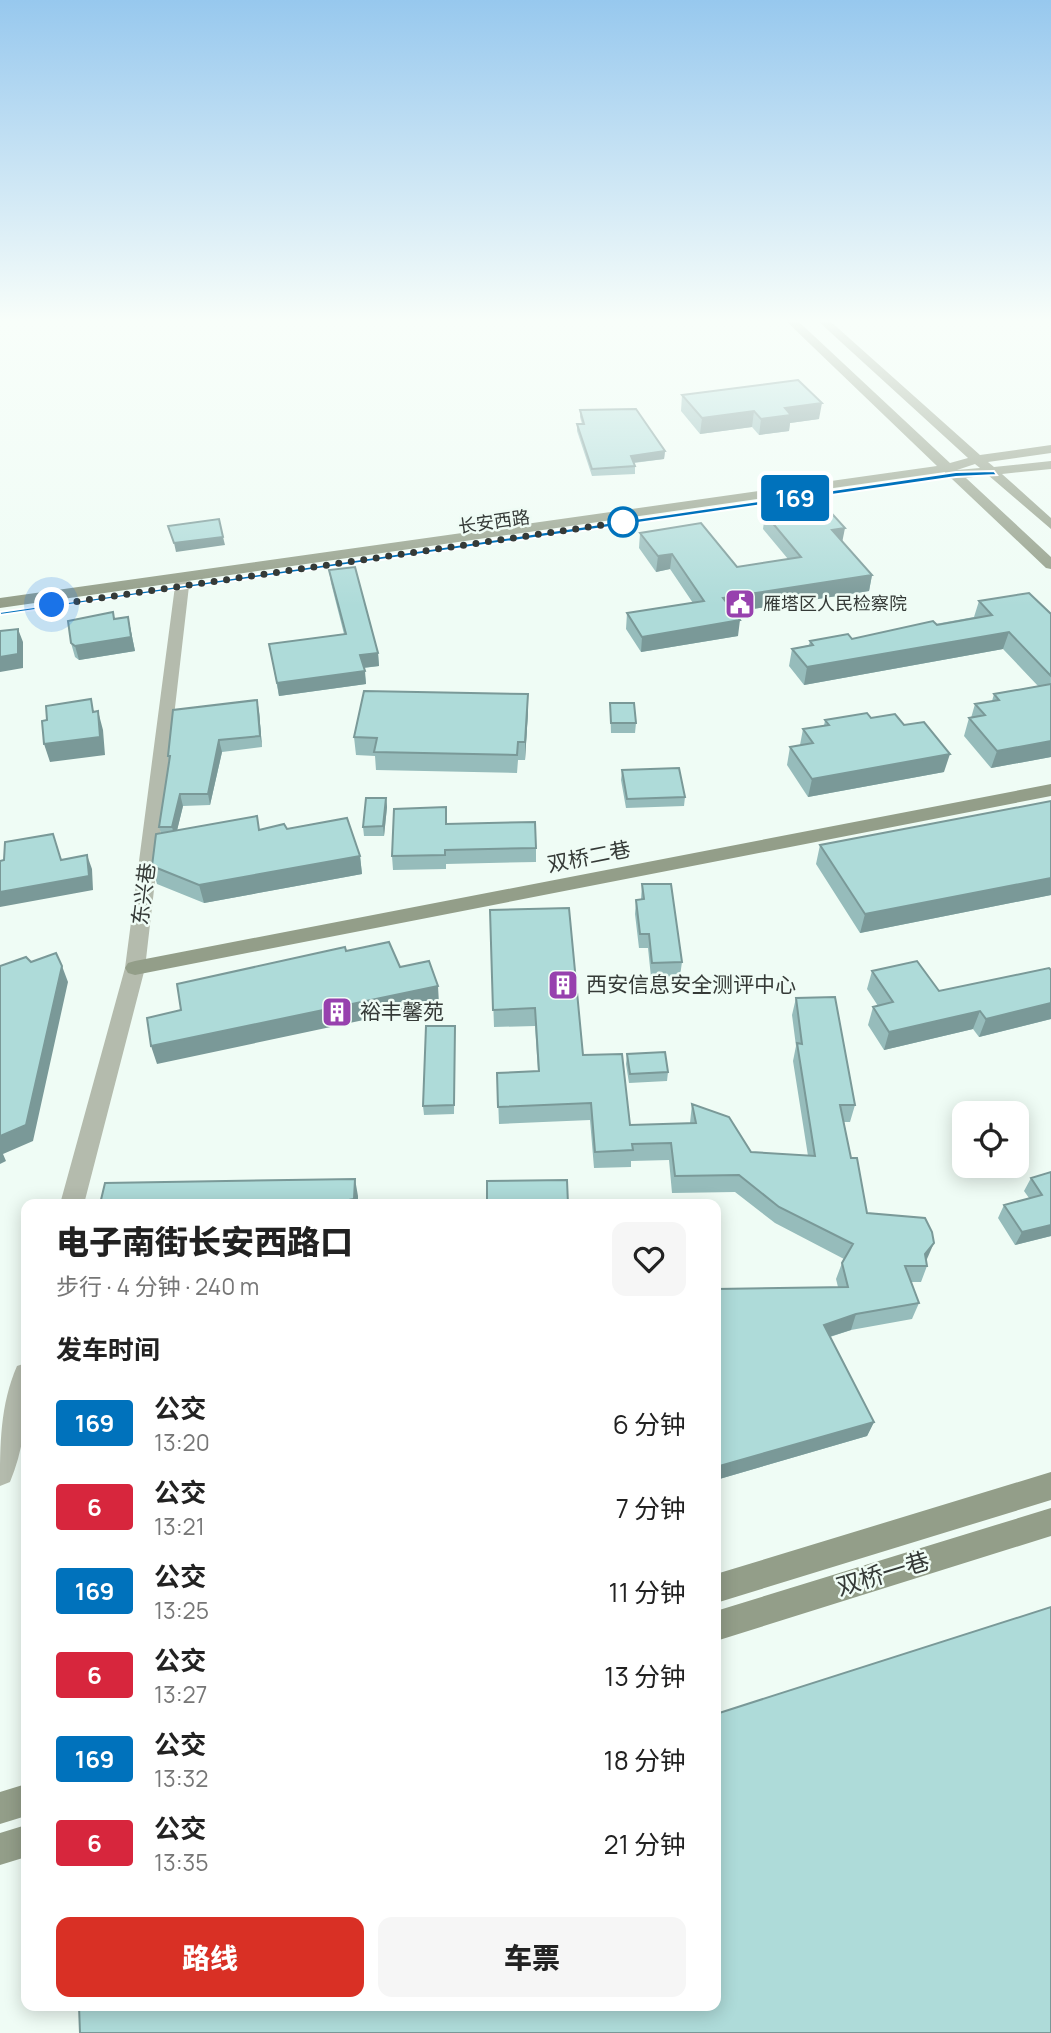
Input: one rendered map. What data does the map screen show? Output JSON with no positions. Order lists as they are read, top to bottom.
{
  "streets": {
    "main road": ["长安西路", "双桥二巷", "双桥一巷"],
    "street": ["东兴巷"]
  },
  "crossings": [
    ["长安西路", "东兴巷"],
    ["双桥二巷", "东兴巷"]
  ],
  "places": {
    "public building": ["雁塔区人民检察院"],
    "building": ["西安信息安全测评中心", "裕丰馨苑"]
  },
  "lines": ["bus line 169"],
  "page": {
    "on_map": "169",
    "heading": [
      ["电子南街长安西路口", "步行 · 4 分钟 · 240 m"],
      "发车时间"
    ],
    "list": [
      {
        "mark": "169",
        "name": "公交",
        "note": "13:20",
        "value": "6 分钟"
      },
      {
        "mark": "6",
        "name": "公交",
        "note": "13:21",
        "value": "7 分钟"
      },
      {
        "mark": "169",
        "name": "公交",
        "note": "13:25",
        "value": "11 分钟"
      },
      {
        "mark": "6",
        "name": "公交",
        "note": "13:27",
        "value": "13 分钟"
      },
      {
        "mark": "169",
        "name": "公交",
        "note": "13:32",
        "value": "18 分钟"
      },
      {
        "mark": "6",
        "name": "公交",
        "note": "13:35",
        "value": "21 分钟"
      }
    ],
    "buttons": ["路线", "车票"]
  }
}
